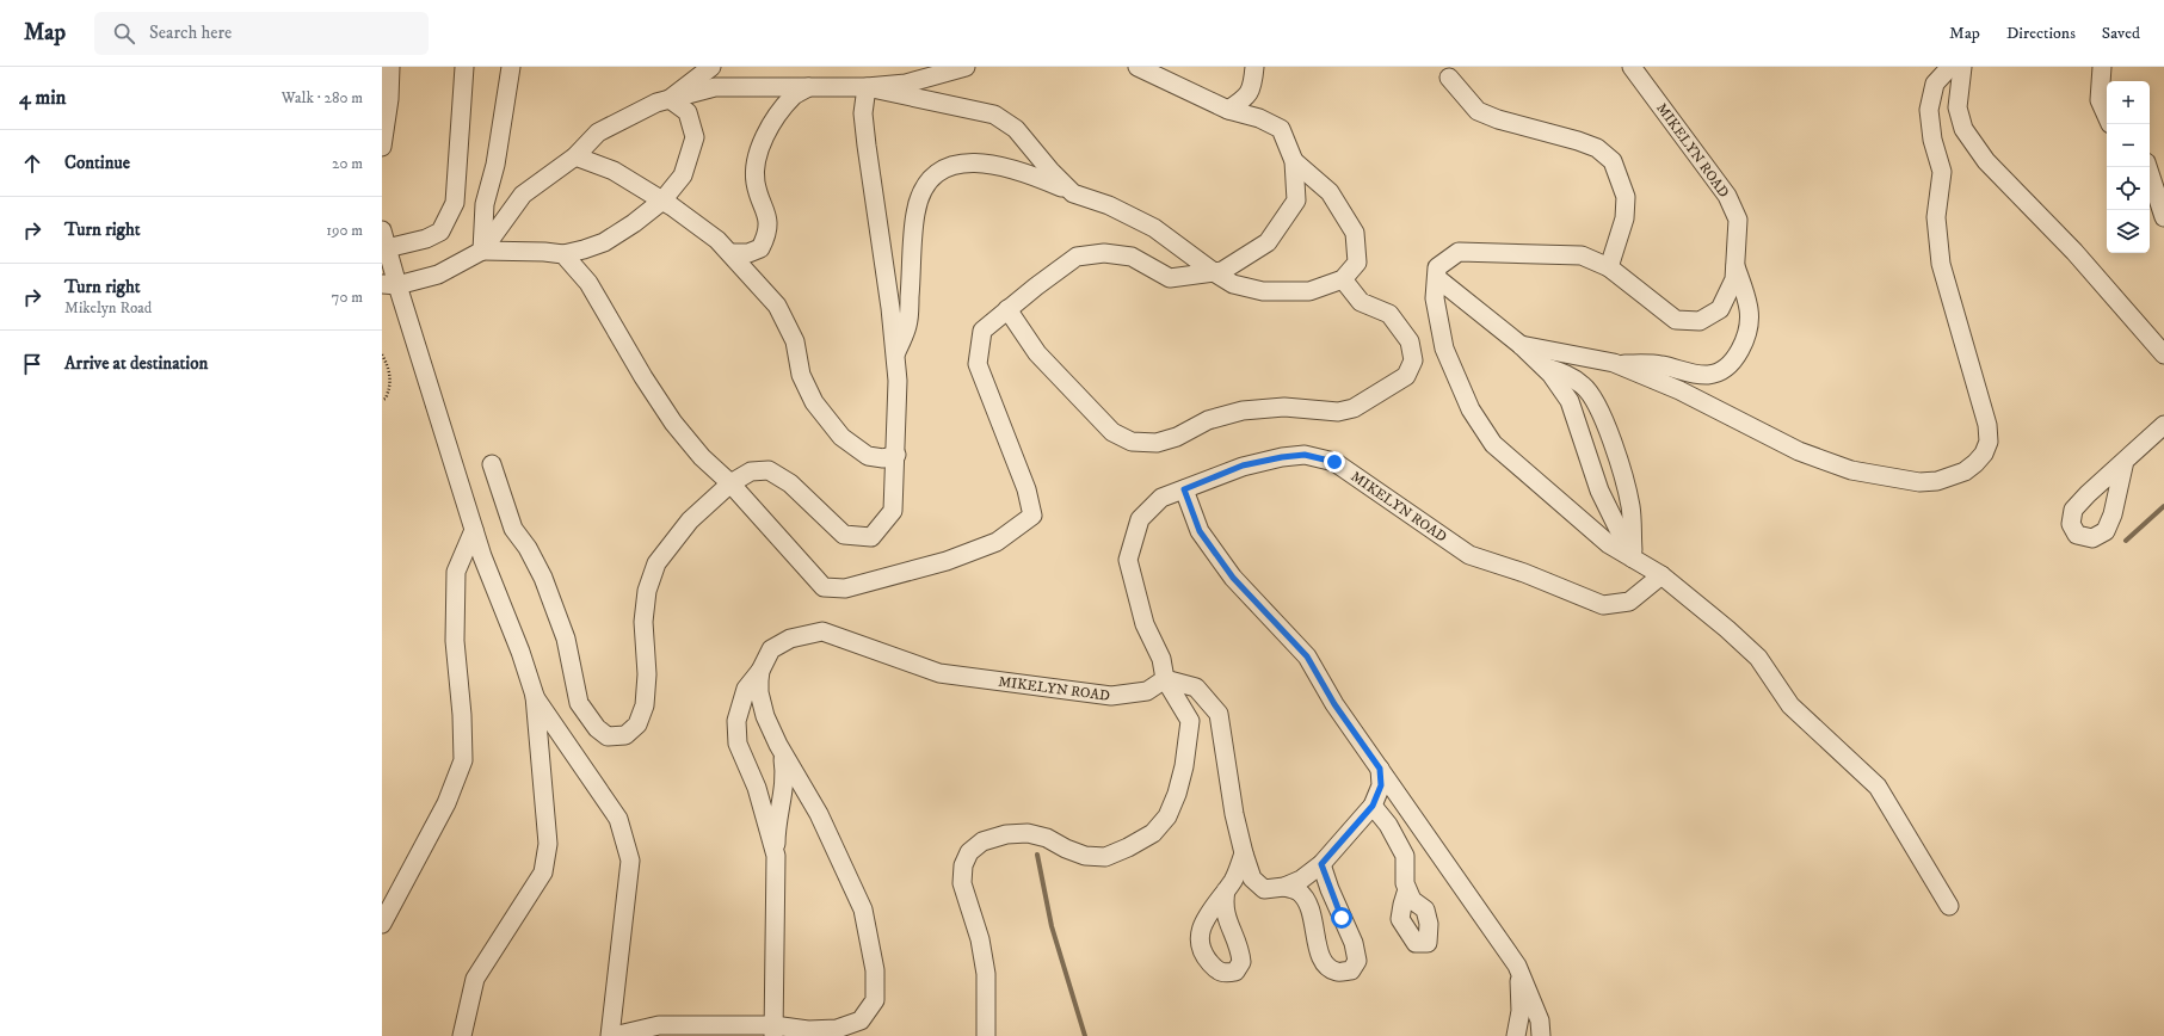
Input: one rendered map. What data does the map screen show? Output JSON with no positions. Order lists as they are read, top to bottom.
{
  "streets": {
    "street": ["MIKELYN ROAD"]
  },
  "page": {
    "header": "Map",
    "search": "Search here",
    "nav": ["Map", "Directions", "Saved"],
    "heading": ["4 min", "Walk · 280 m"],
    "map_buttons": ["+", "−"],
    "list": [
      ["Continue", "20 m"],
      ["Turn right", "190 m"],
      ["Turn right", "Mikelyn Road", "70 m"],
      "Arrive at destination"
    ]
  }
}
